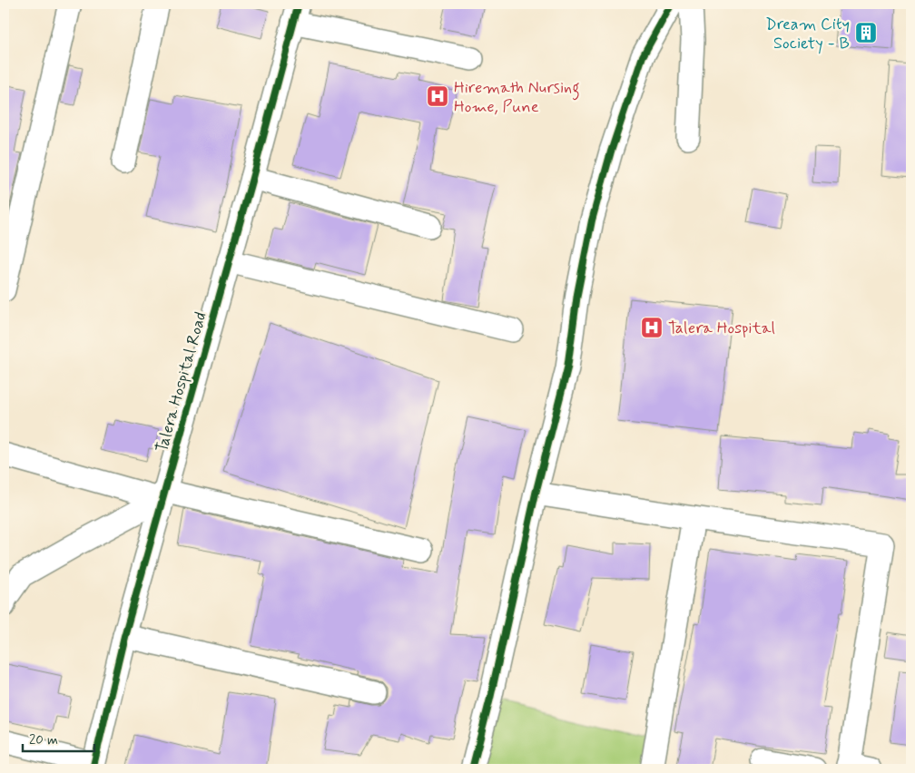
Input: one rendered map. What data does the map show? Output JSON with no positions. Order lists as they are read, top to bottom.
{
  "streets": {
    "street": ["Talera Hospital Road"]
  },
  "places": {
    "building": ["Dream City Society - B"],
    "hospital": ["Hiremath Nursing Home, Pune", "Talera Hospital"]
  },
  "scale_bar": "20 m"
}
